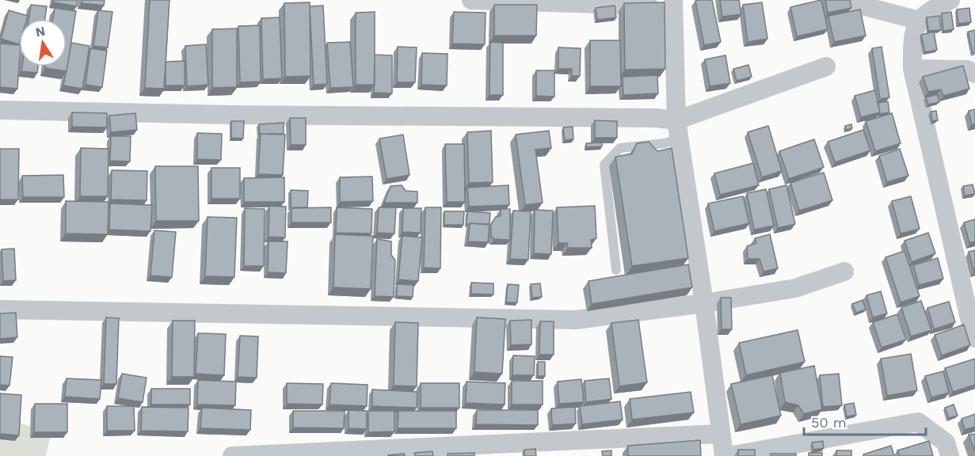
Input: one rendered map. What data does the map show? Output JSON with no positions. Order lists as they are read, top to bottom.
{
  "scale_bar": "50 m",
  "north": "top"
}
